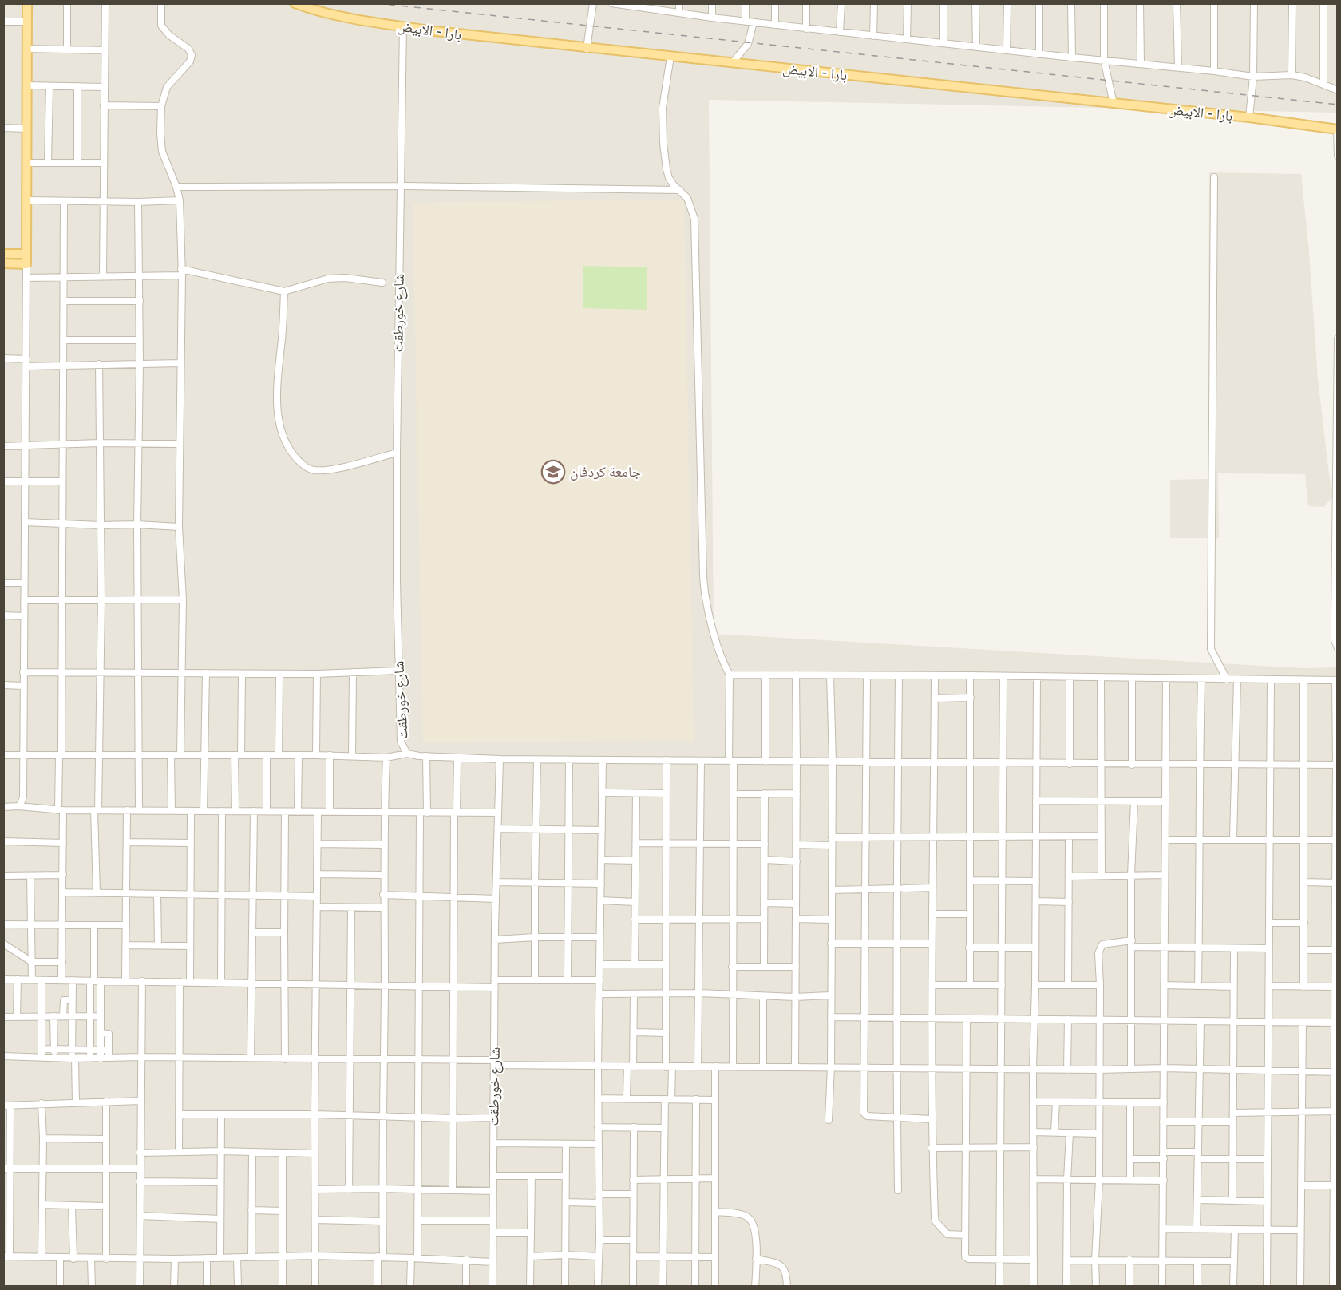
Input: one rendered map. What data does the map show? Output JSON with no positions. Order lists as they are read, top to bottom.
{
  "streets": {
    "main road": ["بارا - الابيض"],
    "street": ["شارع خورطقت"]
  },
  "crossings": [
    ["بارا - الابيض", "شارع خورطقت"]
  ],
  "places": {
    "school or university": ["جامعة كردفان"]
  }
}
